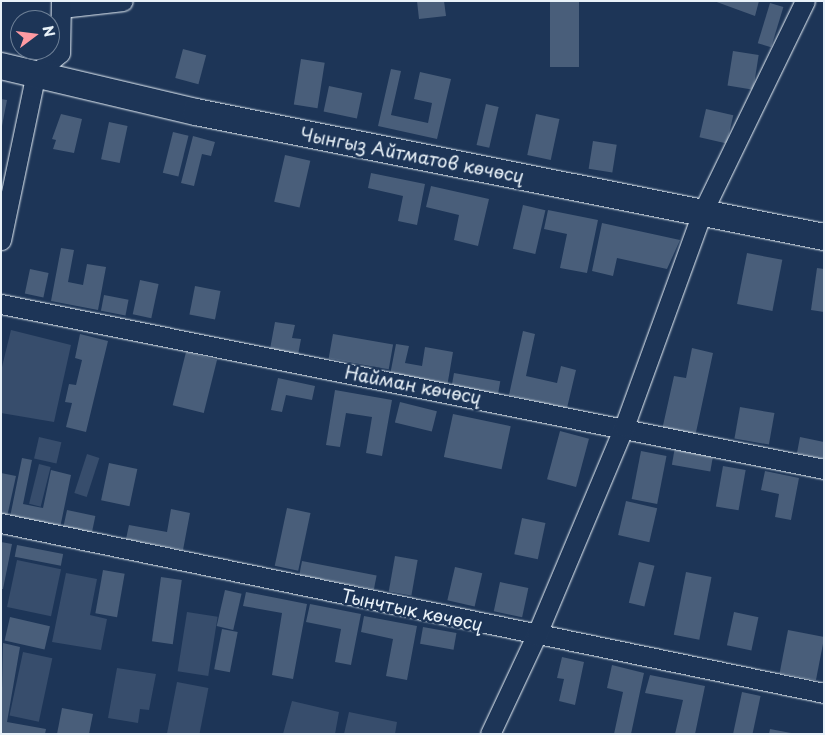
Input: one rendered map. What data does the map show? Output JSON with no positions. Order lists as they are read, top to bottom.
{
  "streets": {
    "main road": ["Чынгыз Айтматов көчөсү"],
    "street": ["Найман көчөсү", "Тынчтык көчөсү"]
  },
  "north": "right"
}
